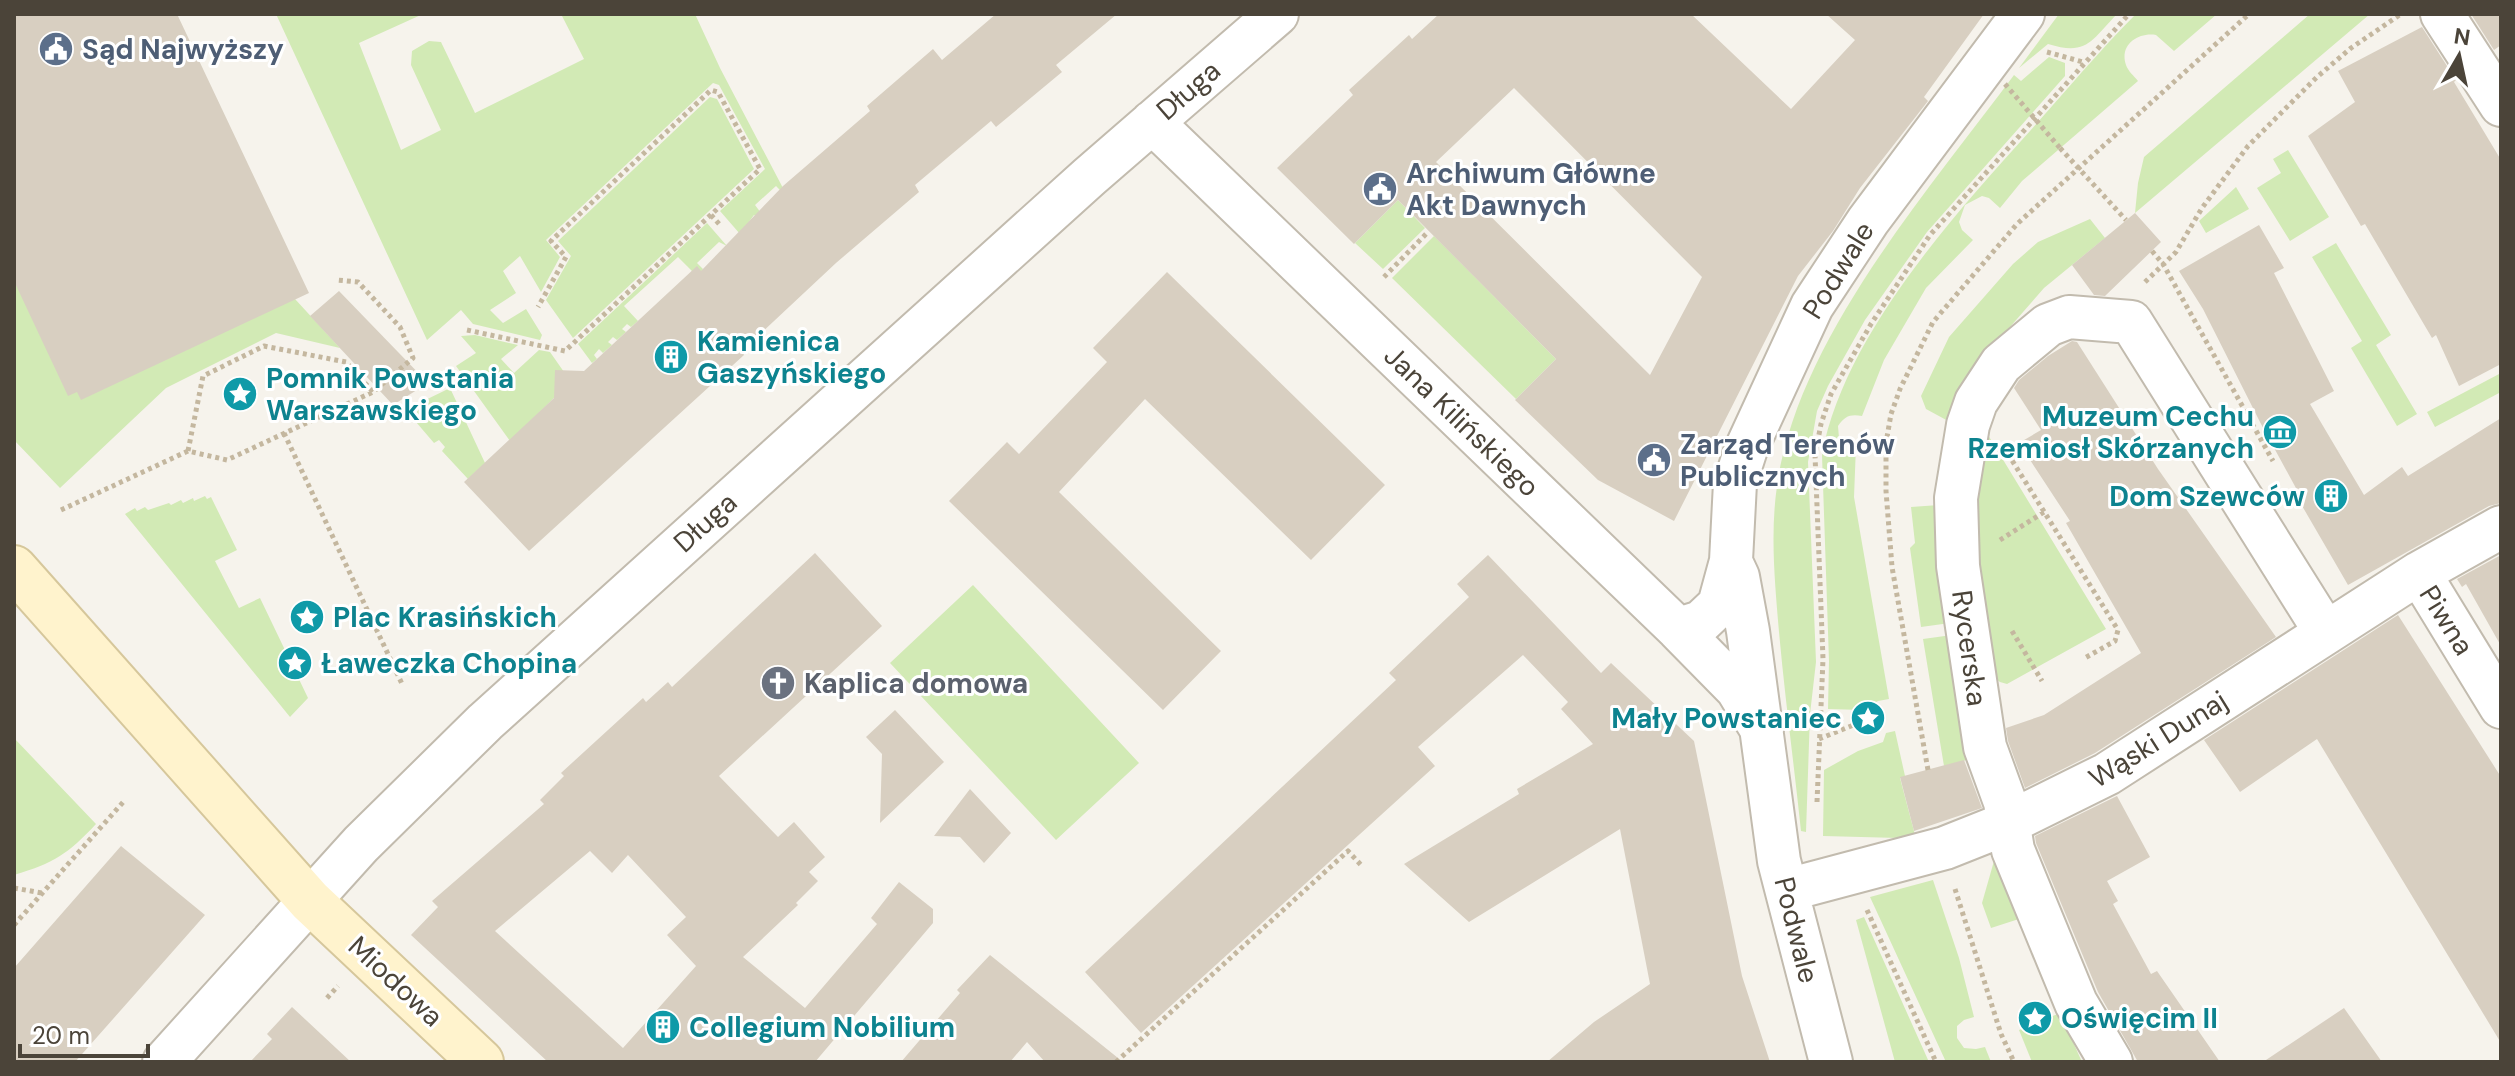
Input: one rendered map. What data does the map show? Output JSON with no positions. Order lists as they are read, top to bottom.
{
  "streets": {
    "street": [
      "Długa",
      "Podwale",
      "Jana Kilińskiego",
      "Piwna",
      "Rycerska",
      "Wąski Dunaj",
      "Miodowa"
    ]
  },
  "crossings": [
    ["Długa", "Jana Kilińskiego"],
    ["Długa", "Miodowa"],
    ["Podwale", "Jana Kilińskiego"],
    ["Podwale", "Wąski Dunaj"],
    ["Piwna", "Wąski Dunaj"],
    ["Rycerska", "Wąski Dunaj"]
  ],
  "places": {
    "public building": ["Sąd Najwyższy", "Archiwum Główne Akt Dawnych", "Zarząd Terenów Publicznych"],
    "building": ["Kamienica Gaszyńskiego", "Dom Szewców", "Collegium Nobilium"],
    "place": [
      "Pomnik Powstania Warszawskiego",
      "Plac Krasińskich",
      "Ławeczka Chopina",
      "Mały Powstaniec",
      "Oświęcim II"
    ],
    "museum": ["Muzeum Cechu Rzemiosł Skórzanych"],
    "church": ["Kaplica domowa"]
  },
  "scale_bar": "20 m",
  "north": "top"
}
